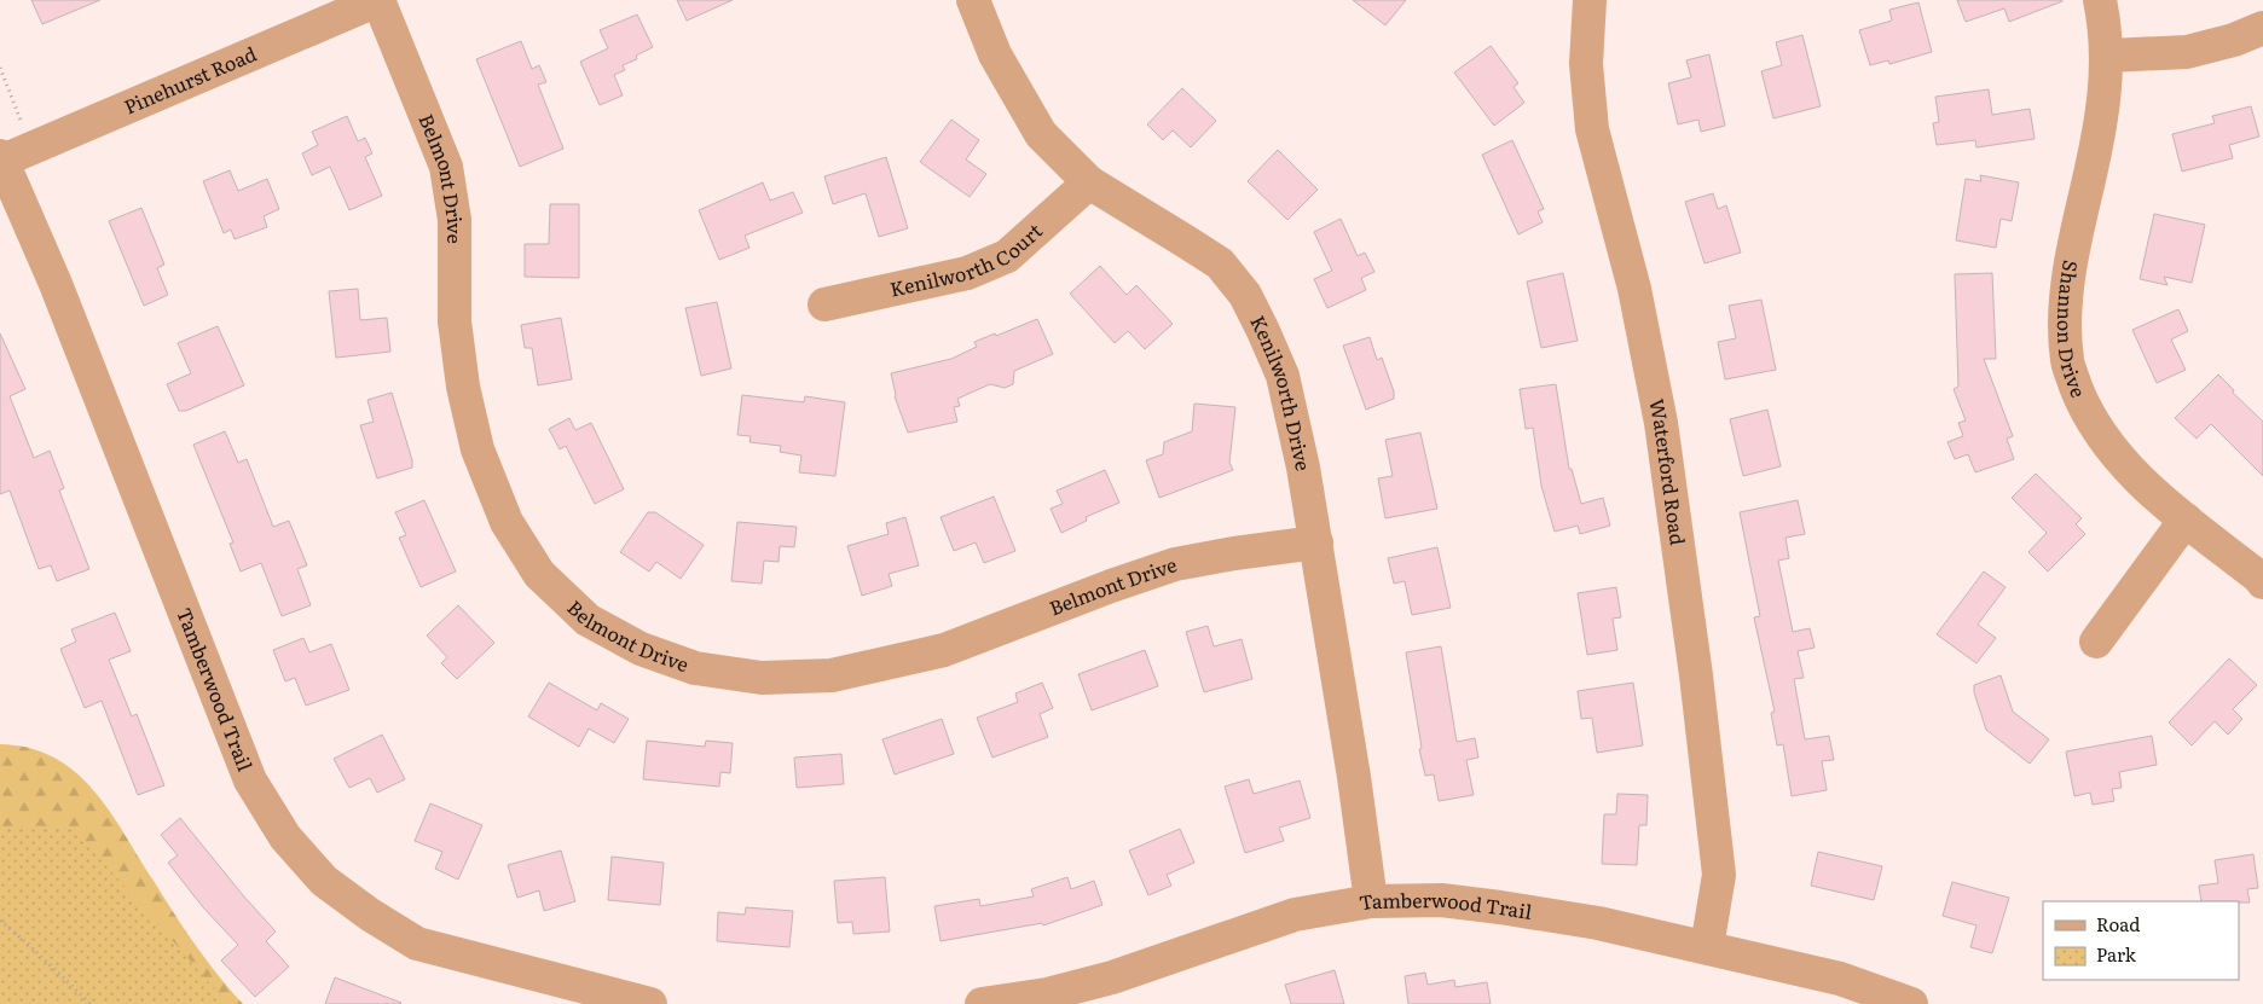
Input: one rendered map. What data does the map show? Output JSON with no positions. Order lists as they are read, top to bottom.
{
  "streets": {
    "street": [
      "Pinehurst Road",
      "Belmont Drive",
      "Kenilworth Court",
      "Shannon Drive",
      "Kenilworth Drive",
      "Waterford Road",
      "Tamberwood Trail"
    ]
  },
  "crossings": [
    ["Pinehurst Road", "Belmont Drive"],
    ["Pinehurst Road", "Tamberwood Trail"],
    ["Belmont Drive", "Kenilworth Drive"],
    ["Kenilworth Court", "Kenilworth Drive"],
    ["Kenilworth Drive", "Tamberwood Trail"],
    ["Waterford Road", "Tamberwood Trail"]
  ],
  "legend": ["Road", "Park"]
}
